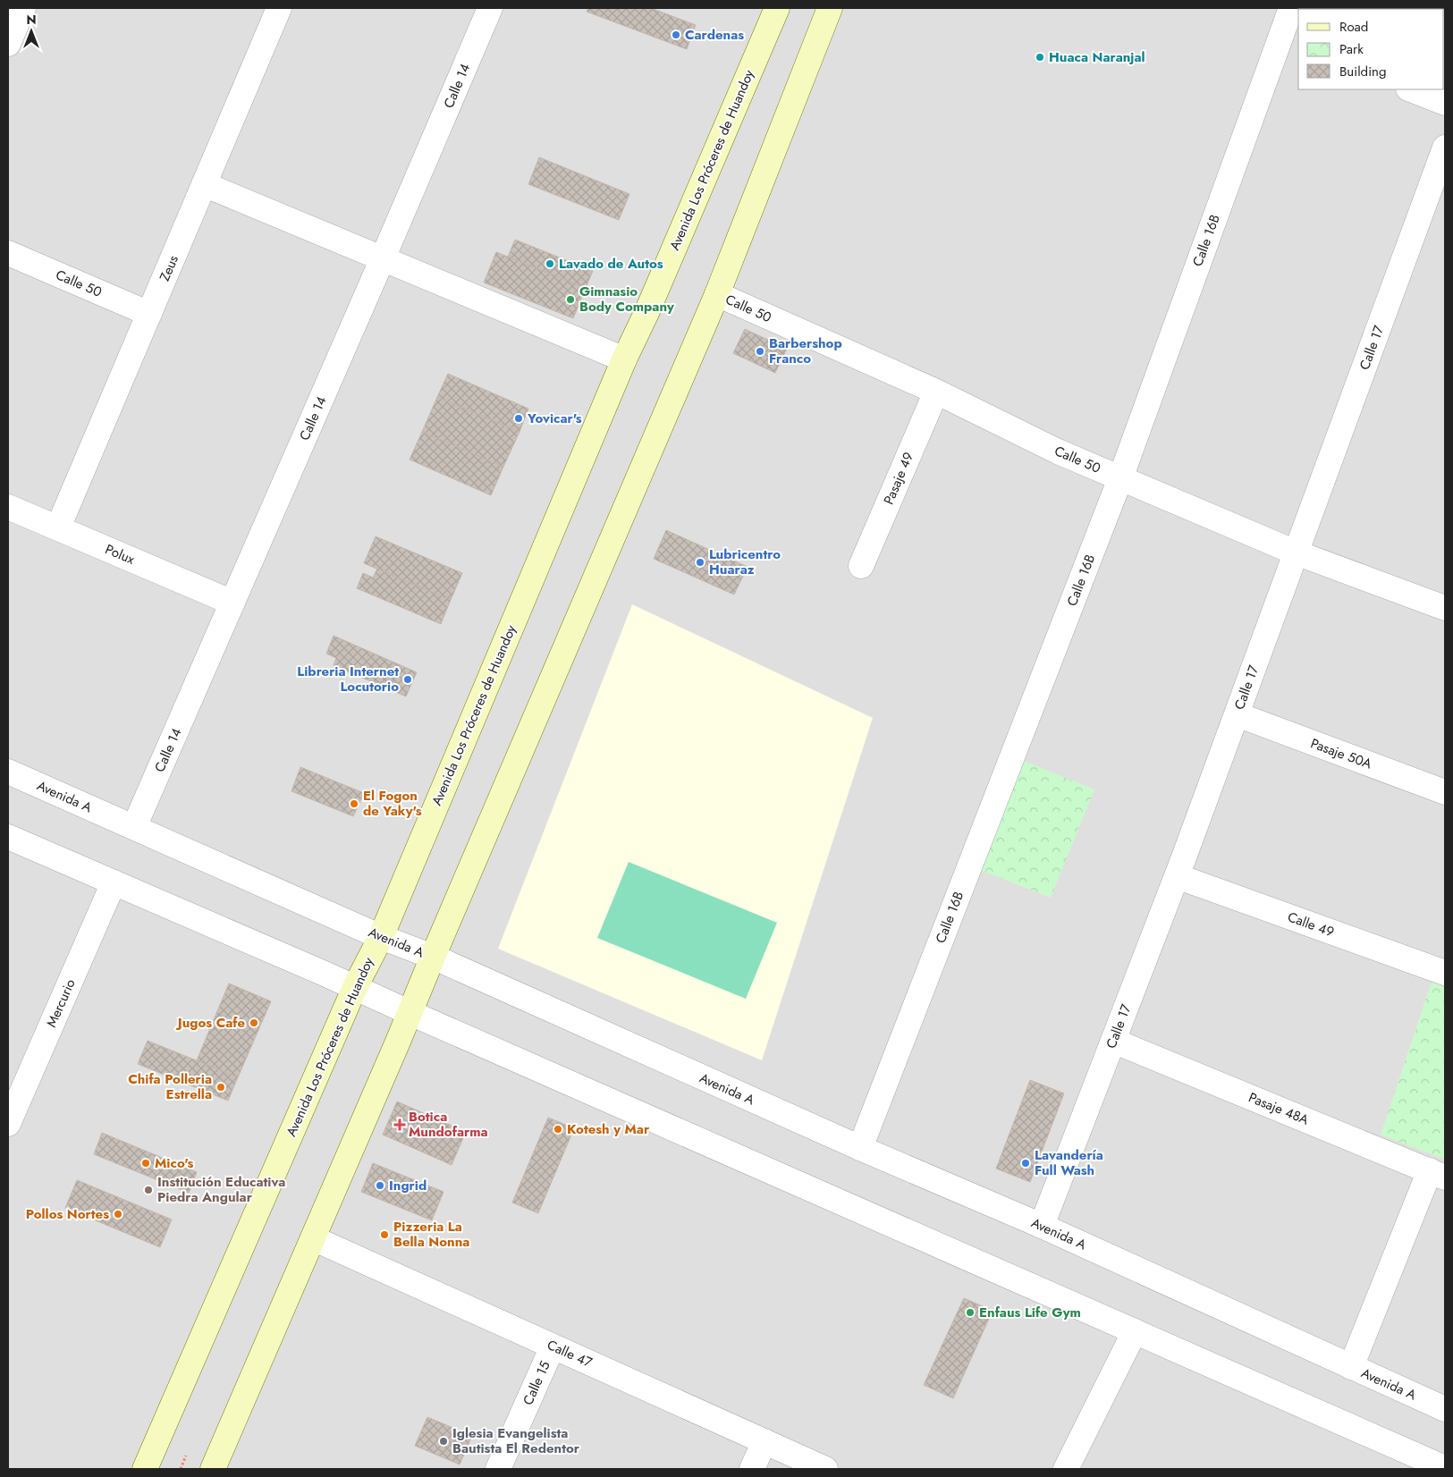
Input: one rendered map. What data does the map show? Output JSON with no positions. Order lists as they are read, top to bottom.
{
  "streets": {
    "main road": ["Avenida Los Próceres de Huandoy"],
    "street": [
      "Calle 14",
      "Calle 16B",
      "Zeus",
      "Calle 50",
      "Calle 17",
      "Pasaje 49",
      "Polux",
      "Pasaje 50A",
      "Avenida A",
      "Calle 49",
      "Mercurio",
      "Pasaje 48A",
      "Calle 47",
      "Calle 15"
    ]
  },
  "crossings": [
    ["Calle 14", "Polux"],
    ["Calle 14", "Avenida A"],
    ["Avenida Los Próceres de Huandoy", "Avenida A"],
    ["Calle 16B", "Calle 50"],
    ["Calle 16B", "Avenida A"],
    ["Zeus", "Calle 50"],
    ["Zeus", "Polux"],
    ["Calle 50", "Calle 17"],
    ["Calle 50", "Pasaje 49"],
    ["Calle 17", "Pasaje 50A"],
    ["Calle 17", "Avenida A"],
    ["Calle 17", "Calle 49"],
    ["Calle 17", "Pasaje 48A"],
    ["Calle 47", "Calle 15"]
  ],
  "places": {
    "other": [
      "Cardenas",
      "Huaca Naranjal",
      "Lavado de Autos",
      "Gimnasio Body Company",
      "Barbershop Franco",
      "Yovicar's",
      "Lubricentro Huaraz",
      "Libreria Internet Locutorio",
      "El Fogon de Yaky's",
      "Jugos Cafe",
      "Chifa Polleria Estrella",
      "Kotesh y Mar",
      "Mico's",
      "Lavandería Full Wash",
      "Ingrid",
      "Institución Educativa Piedra Angular",
      "Pollos Nortes",
      "Pizzeria La Bella Nonna",
      "Enfaus Life Gym",
      "Iglesia Evangelista Bautista El Redentor"
    ],
    "health": ["Botica Mundofarma"]
  },
  "legend": ["Road", "Park", "Building"],
  "north": "top"
}
